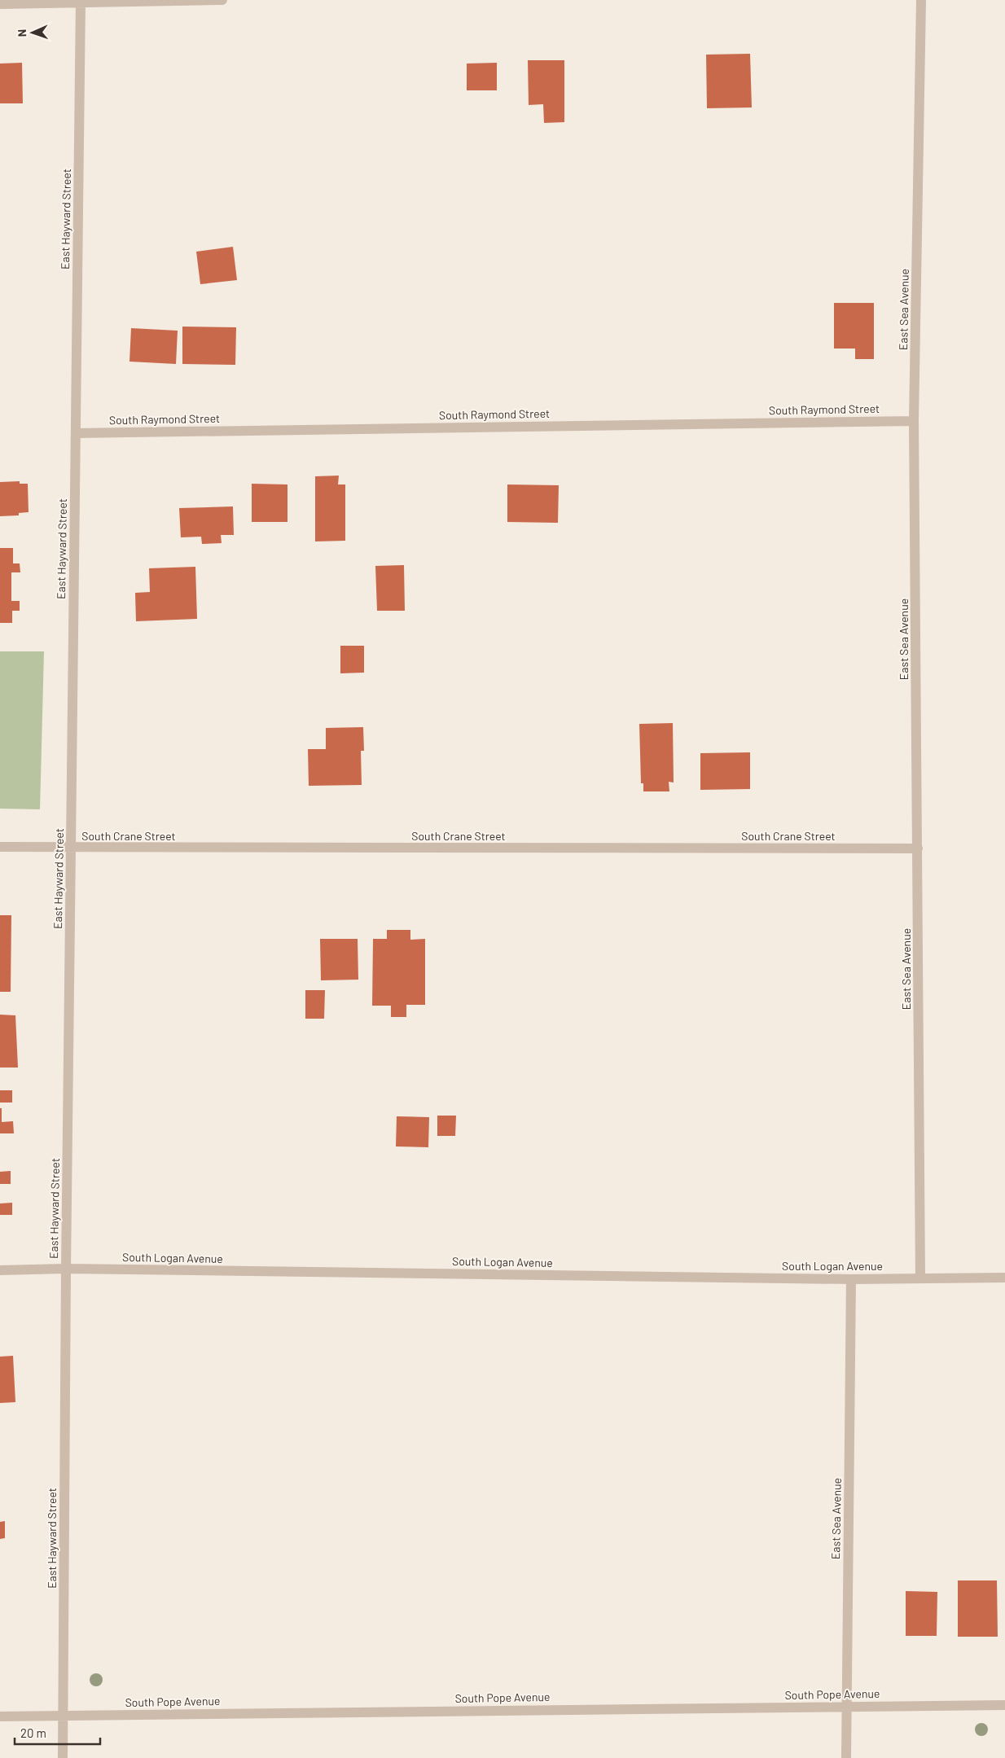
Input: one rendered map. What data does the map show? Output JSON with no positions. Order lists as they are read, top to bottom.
{
  "streets": {
    "street": [
      "East Hayward Street",
      "East Sea Avenue",
      "South Raymond Street",
      "South Crane Street",
      "South Logan Avenue",
      "South Pope Avenue"
    ]
  },
  "crossings": [
    ["East Hayward Street", "South Raymond Street"],
    ["East Hayward Street", "South Crane Street"],
    ["East Hayward Street", "South Logan Avenue"],
    ["East Hayward Street", "South Pope Avenue"],
    ["East Sea Avenue", "South Raymond Street"],
    ["East Sea Avenue", "South Crane Street"],
    ["East Sea Avenue", "South Logan Avenue"],
    ["East Sea Avenue", "South Pope Avenue"]
  ],
  "scale_bar": "20 m",
  "north": "left"
}
